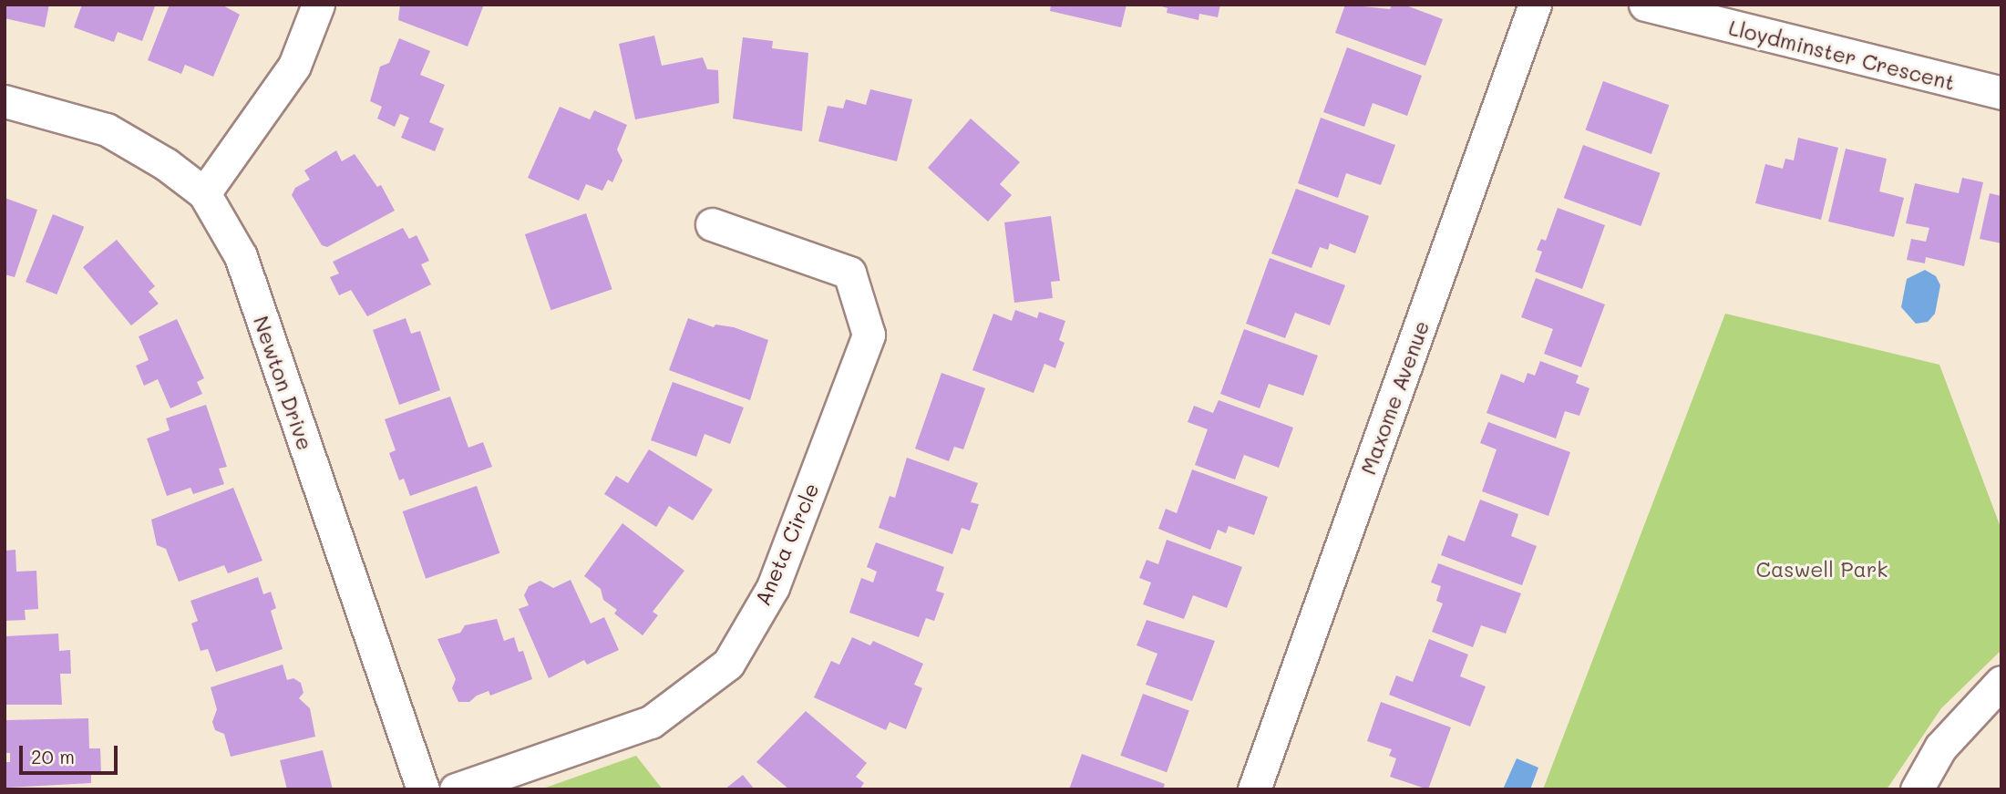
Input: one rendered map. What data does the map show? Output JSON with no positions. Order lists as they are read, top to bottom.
{
  "streets": {
    "street": [
      "Lloydminster Crescent",
      "Newton Drive",
      "Maxome Avenue",
      "Aneta Circle"
    ]
  },
  "parks": ["Caswell Park"],
  "scale_bar": "20 m"
}
